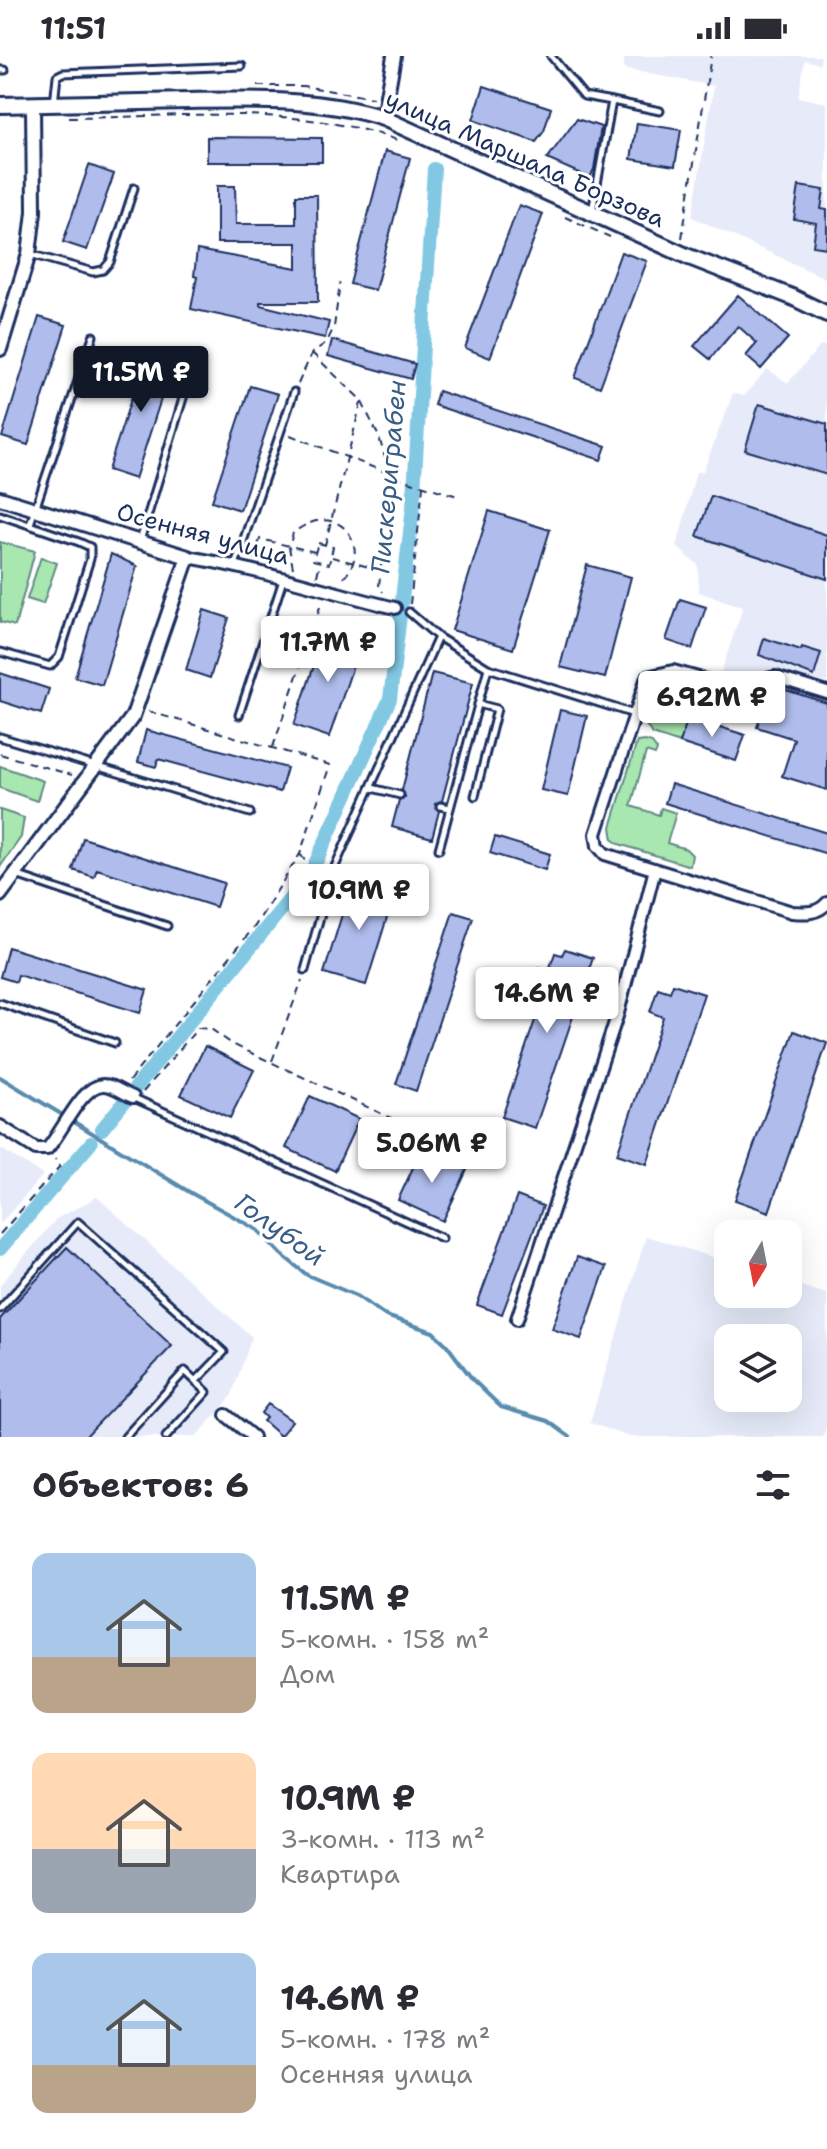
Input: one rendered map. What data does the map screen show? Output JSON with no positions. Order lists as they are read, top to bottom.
{
  "streets": {
    "main road": ["улица Маршала Борзова"],
    "street": ["Осенняя улица"]
  },
  "water": ["Пискериграбен", "Голубой"],
  "north": "bottom",
  "page": {
    "status": "11:51",
    "price": [
      "11.5M ₽",
      "11.7M ₽",
      "6.92M ₽",
      "10.9M ₽",
      "14.6M ₽",
      "5.06M ₽"
    ],
    "heading": "Объектов: 6",
    "list": [
      {
        "name": "11.5M ₽",
        "note": "5-комн. · 158 m² · Дом"
      },
      {
        "name": "10.9M ₽",
        "note": "3-комн. · 113 m² · Квартира"
      },
      {
        "name": "14.6M ₽",
        "note": "5-комн. · 178 m² · Осенняя улица"
      }
    ]
  }
}
